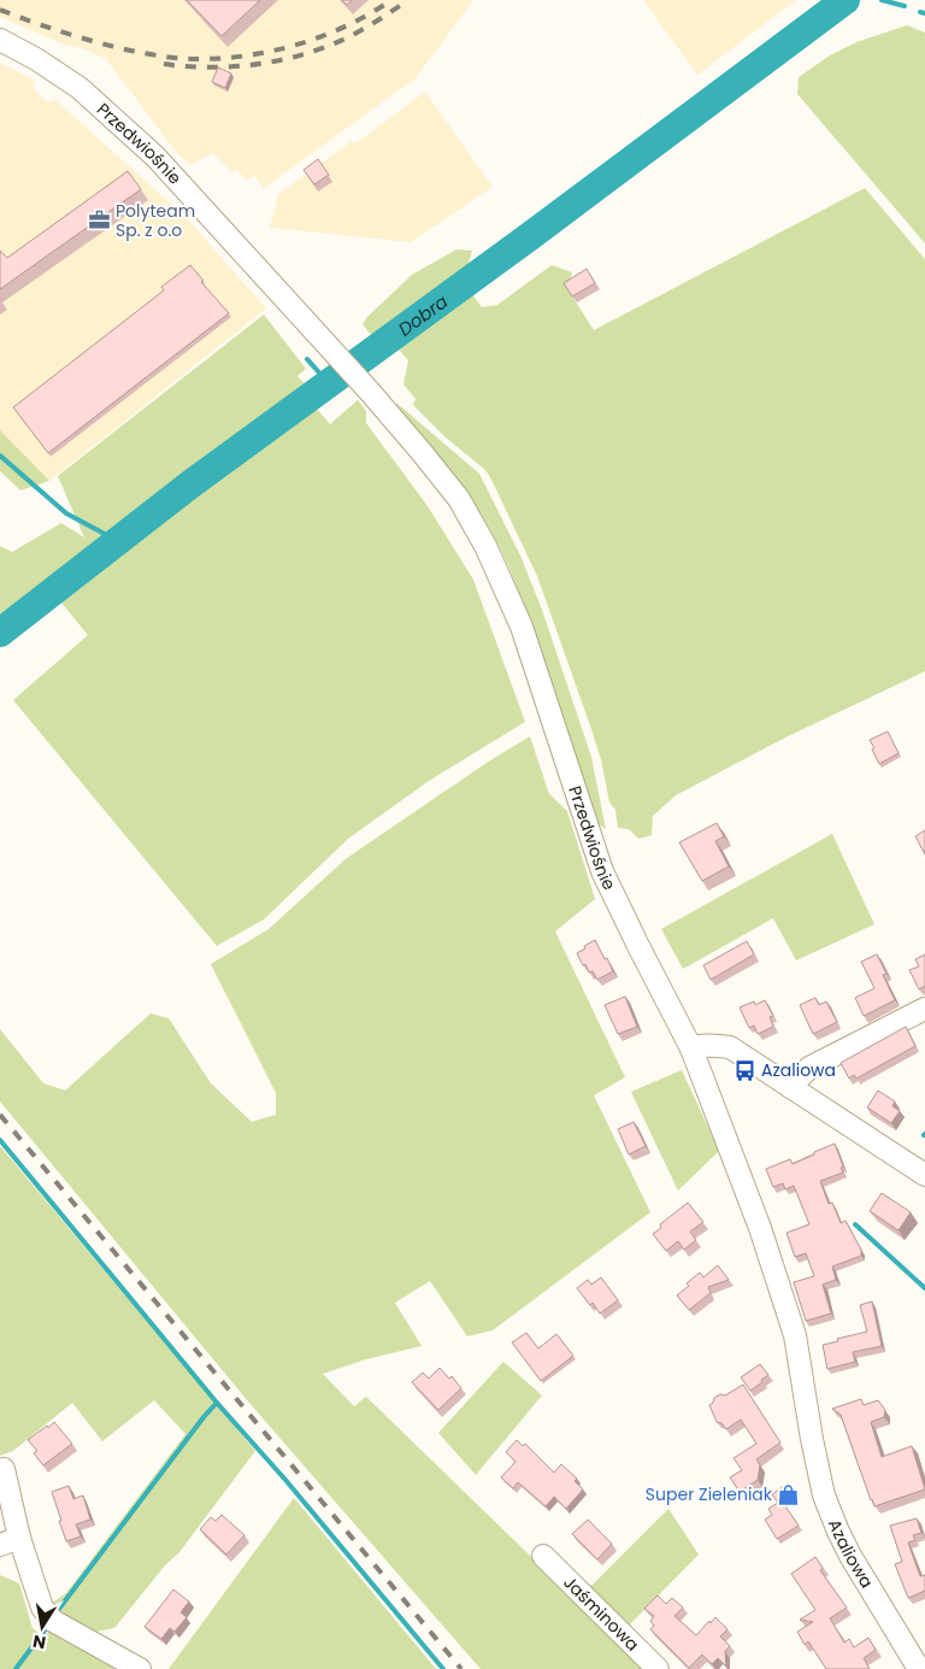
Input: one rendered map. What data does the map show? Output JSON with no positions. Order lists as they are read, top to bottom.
{
  "streets": {
    "street": ["Przedwiośnie", "Azaliowa", "Jaśminowa"]
  },
  "crossings": [
    ["Przedwiośnie", "Azaliowa"]
  ],
  "water": ["Dobra"],
  "places": {
    "office": ["Polyteam Sp. z o.o"],
    "bus stop": ["Azaliowa"],
    "shop": ["Super Zieleniak"]
  },
  "north": "bottom"
}
